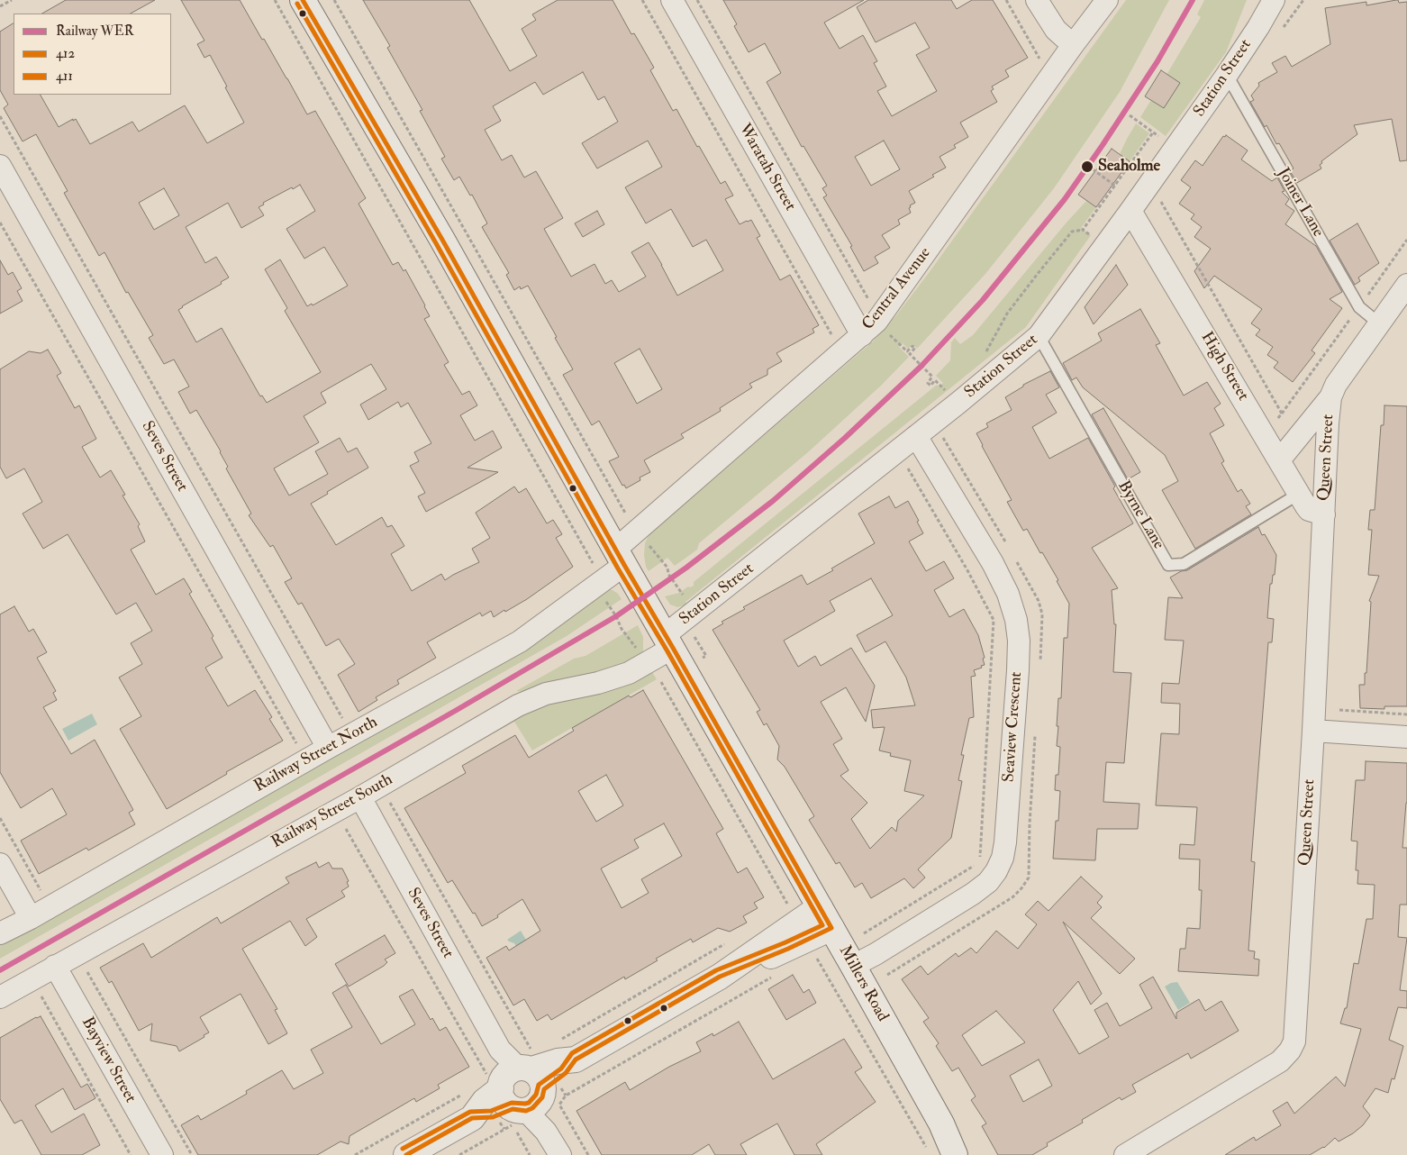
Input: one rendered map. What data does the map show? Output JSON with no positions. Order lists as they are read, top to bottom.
{
  "streets": {
    "main road": ["Millers Road"],
    "street": [
      "Station Street",
      "Waratah Street",
      "Central Avenue",
      "High Street",
      "Seves Street",
      "Queen Street",
      "Seaview Crescent",
      "Railway Street North",
      "Railway Street South",
      "Bayview Street"
    ],
    "lane": ["Joiner Lane", "Byrne Lane"]
  },
  "crossings": [
    ["Station Street", "Joiner Lane"],
    ["Station Street", "High Street"],
    ["Station Street", "Byrne Lane"],
    ["Station Street", "Seaview Crescent"],
    ["Station Street", "Railway Street South"],
    ["Station Street", "Millers Road"],
    ["Waratah Street", "Central Avenue"],
    ["Joiner Lane", "Queen Street"],
    ["Central Avenue", "Railway Street North"],
    ["Central Avenue", "Millers Road"],
    ["High Street", "Queen Street"],
    ["High Street", "Byrne Lane"],
    ["Seves Street", "Railway Street North"],
    ["Seves Street", "Railway Street South"],
    ["Seaview Crescent", "Millers Road"],
    ["Railway Street North", "Millers Road"],
    ["Railway Street South", "Millers Road"],
    ["Railway Street South", "Bayview Street"]
  ],
  "places": ["Seaholme"],
  "lines": ["rail line WER", "transit line 412", "transit line 411"],
  "legend": ["Railway WER", "412", "411"]
}
